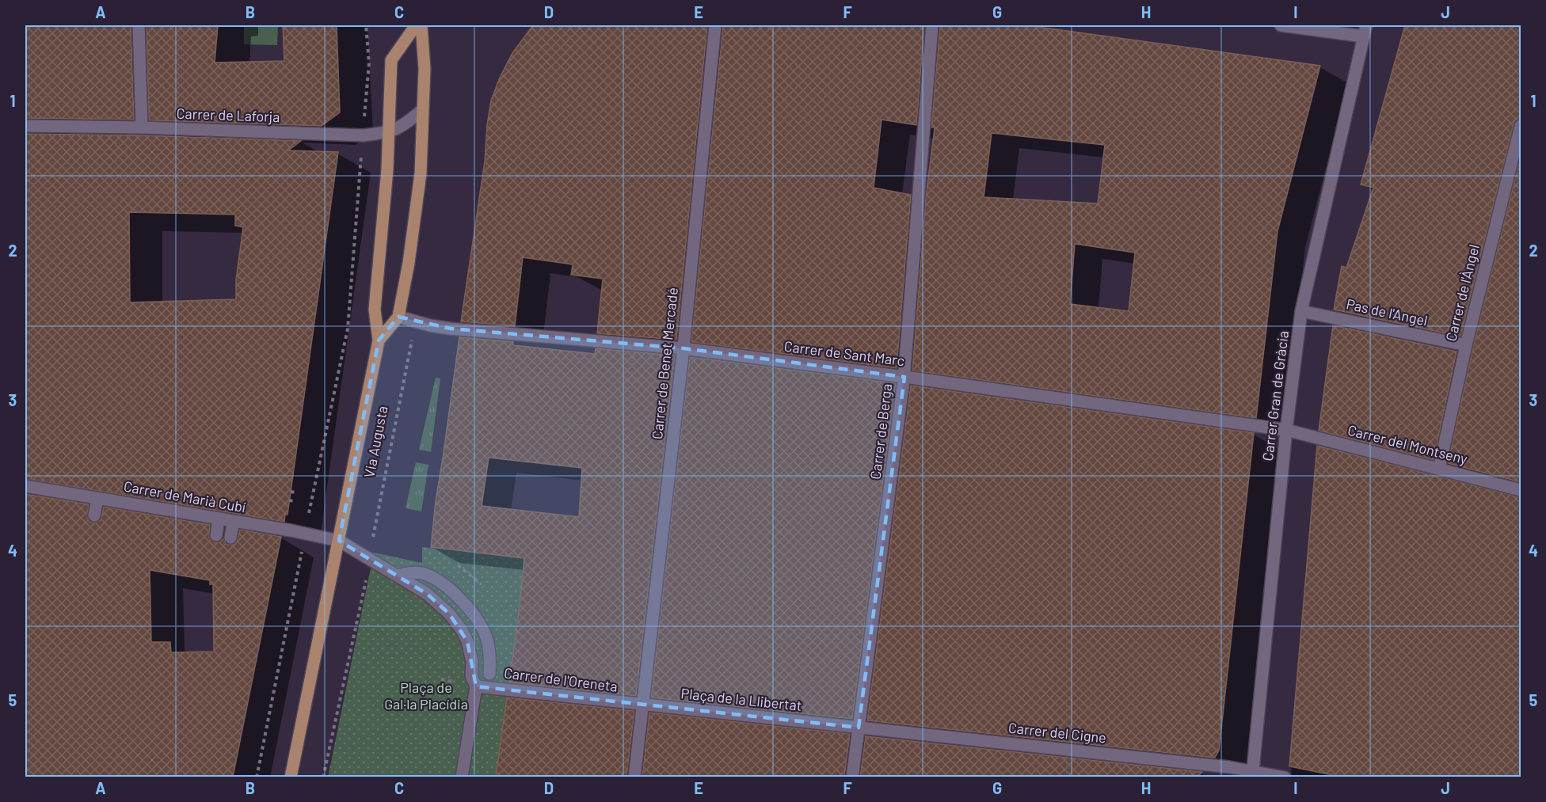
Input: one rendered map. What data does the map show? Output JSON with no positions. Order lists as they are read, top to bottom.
{
  "streets": {
    "main road": ["Via Augusta"],
    "street": [
      "Carrer de Laforja",
      "Carrer de l'Àngel",
      "Pas de l'Angel",
      "Carrer de Sant Marc",
      "Carrer de Benet Mercadé",
      "Carrer Gran de Gràcia",
      "Carrer de Berga",
      "Carrer del Montseny",
      "Carrer de Marià Cubí",
      "Carrer de l'Oreneta",
      "Plaça de la Llibertat",
      "Carrer del Cigne"
    ]
  },
  "crossings": [
    ["Carrer de Laforja", "Via Augusta"],
    ["Carrer de l'Àngel", "Pas de l'Angel"],
    ["Carrer de l'Àngel", "Carrer del Montseny"],
    ["Pas de l'Angel", "Carrer Gran de Gràcia"],
    ["Carrer de Sant Marc", "Carrer de Benet Mercadé"],
    ["Carrer de Sant Marc", "Carrer Gran de Gràcia"],
    ["Carrer de Sant Marc", "Carrer de Berga"],
    ["Carrer de Sant Marc", "Via Augusta"],
    ["Carrer de Sant Marc", "Carrer del Montseny"],
    ["Carrer de Benet Mercadé", "Carrer de l'Oreneta"],
    ["Carrer de Benet Mercadé", "Plaça de la Llibertat"],
    ["Carrer Gran de Gràcia", "Carrer del Montseny"],
    ["Carrer Gran de Gràcia", "Carrer del Cigne"],
    ["Carrer de Berga", "Plaça de la Llibertat"],
    ["Carrer de Berga", "Carrer del Cigne"],
    ["Via Augusta", "Carrer de Marià Cubí"],
    ["Carrer de l'Oreneta", "Plaça de la Llibertat"],
    ["Plaça de la Llibertat", "Carrer del Cigne"]
  ],
  "parks": ["Plaça de Gal·la Placídia"],
  "grid": {
    "columns": [
      "A",
      "B",
      "C",
      "D",
      "E",
      "F",
      "G",
      "H",
      "I",
      "J"
    ],
    "rows": [
      "1",
      "2",
      "3",
      "4",
      "5"
    ]
  }
}
